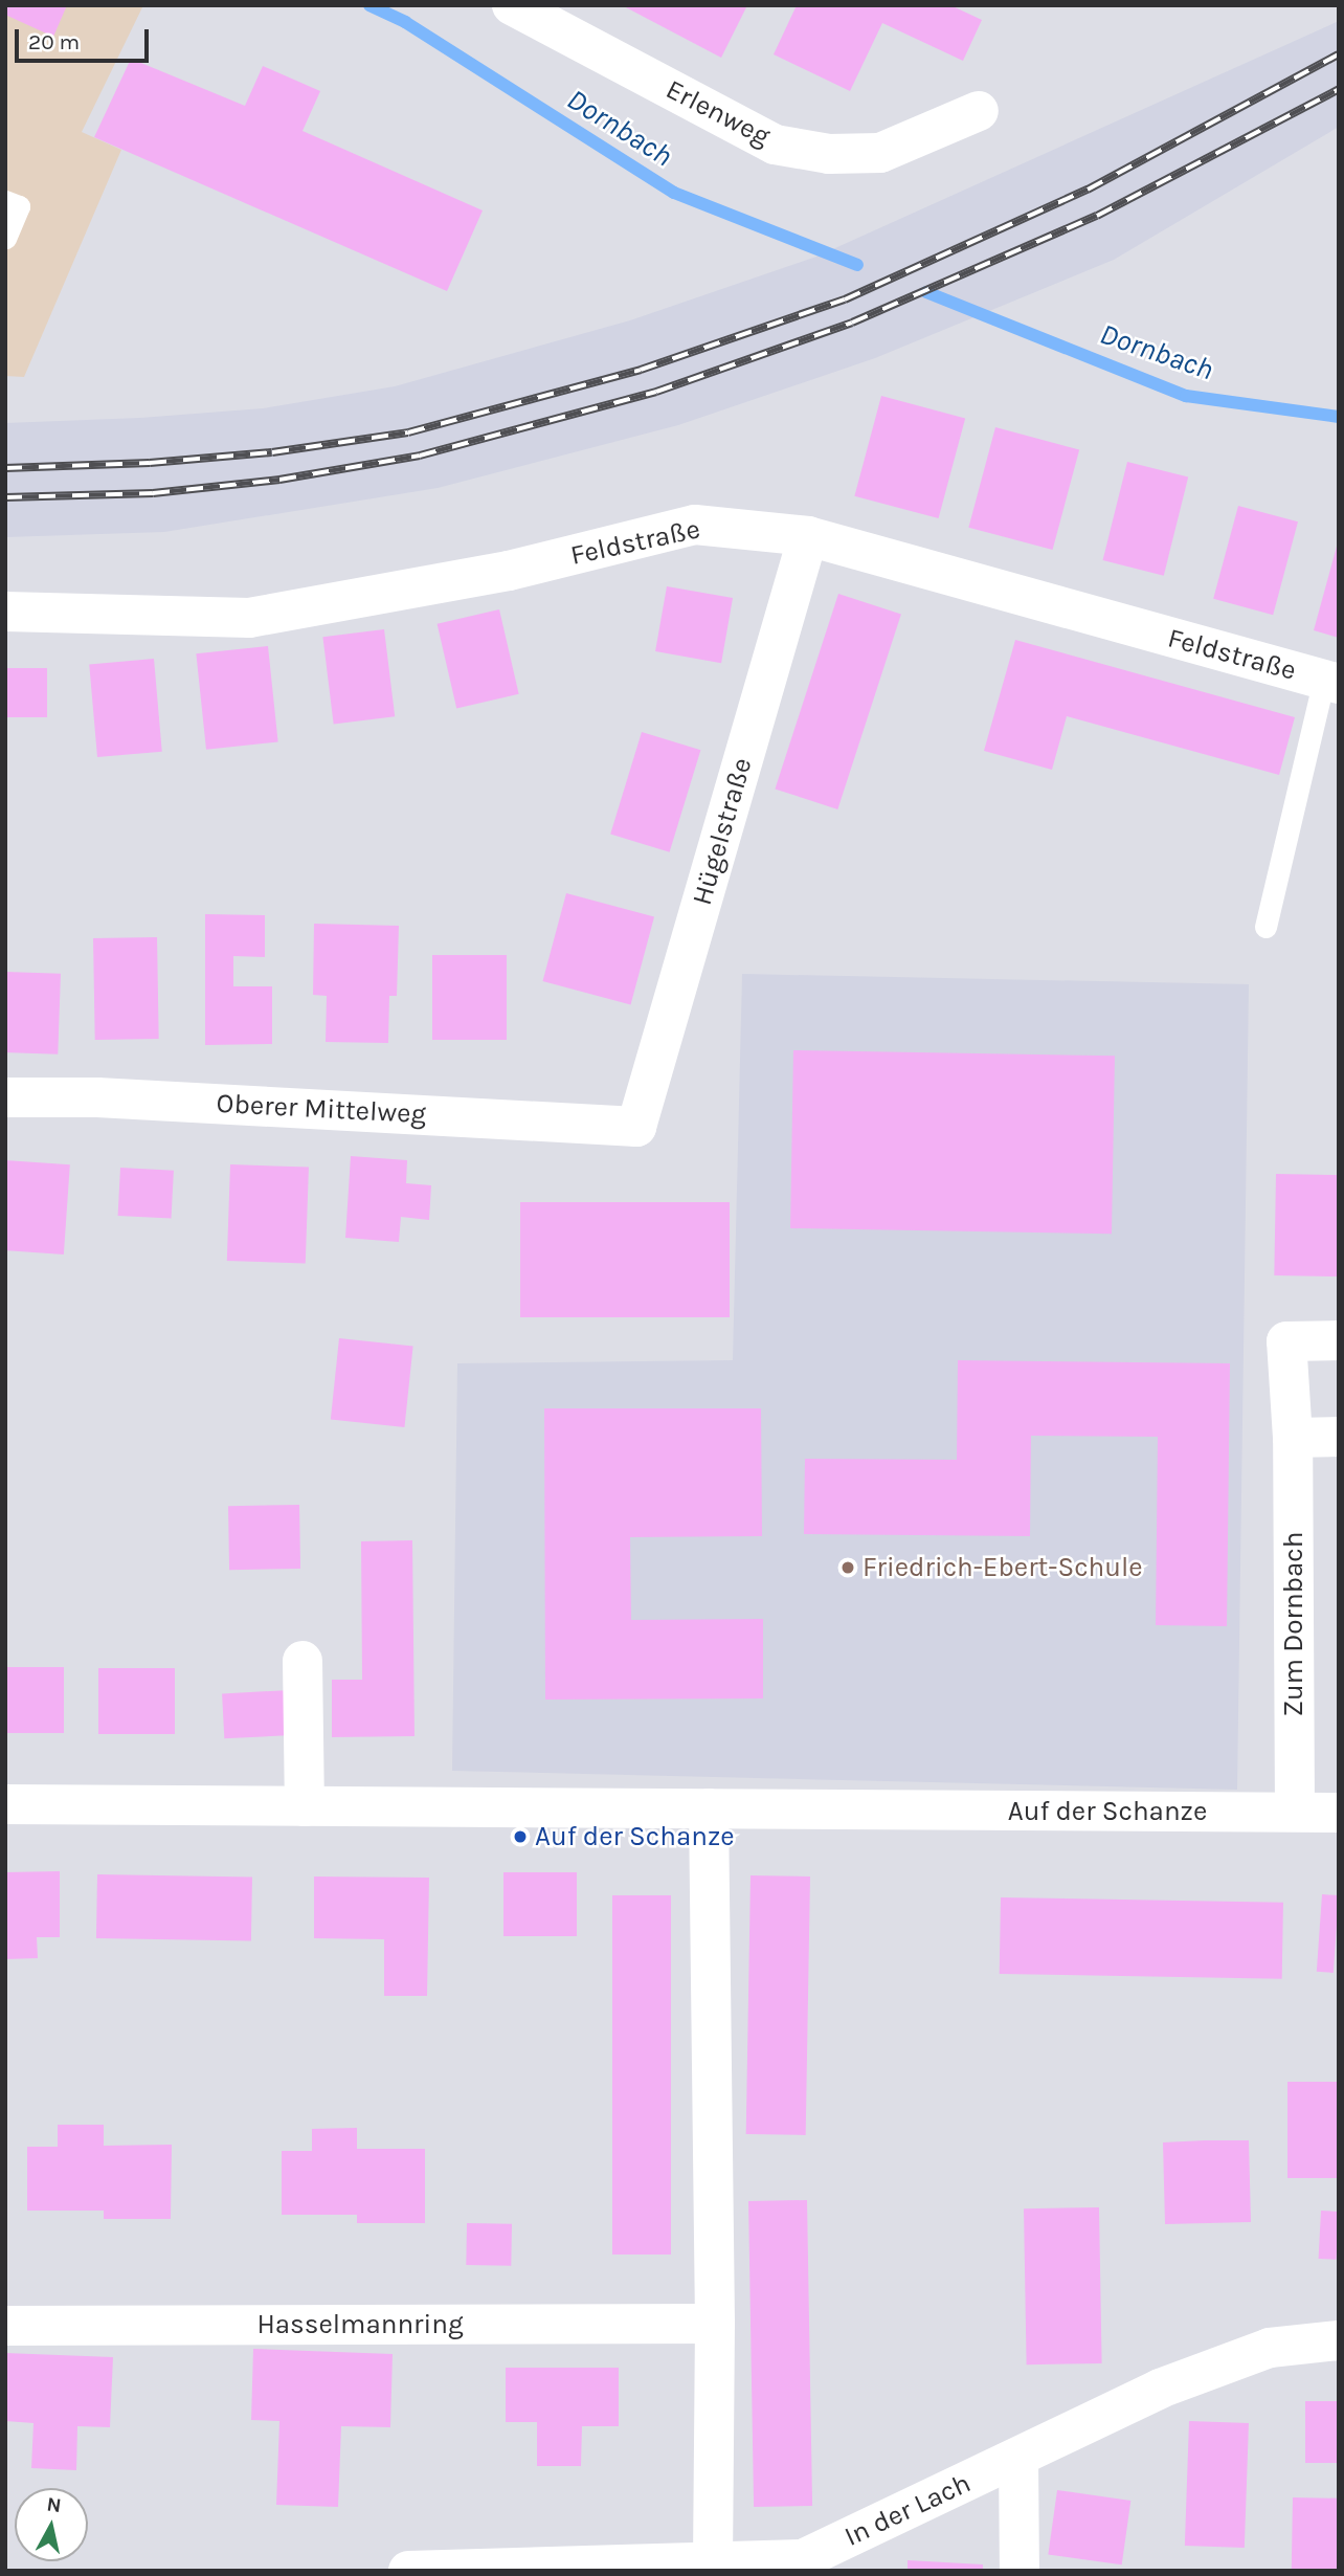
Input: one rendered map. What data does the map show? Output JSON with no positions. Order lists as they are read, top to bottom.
{
  "streets": {
    "street": [
      "Erlenweg",
      "Feldstraße",
      "Hügelstraße",
      "Oberer Mittelweg",
      "Zum Dornbach",
      "Auf der Schanze",
      "Hasselmannring",
      "In der Lach"
    ]
  },
  "crossings": [
    ["Feldstraße", "Hügelstraße"],
    ["Hügelstraße", "Oberer Mittelweg"],
    ["Zum Dornbach", "Auf der Schanze"]
  ],
  "water": ["Dornbach"],
  "places": ["Friedrich-Ebert-Schule", "Auf der Schanze"],
  "scale_bar": "20 m",
  "north": "top"
}
